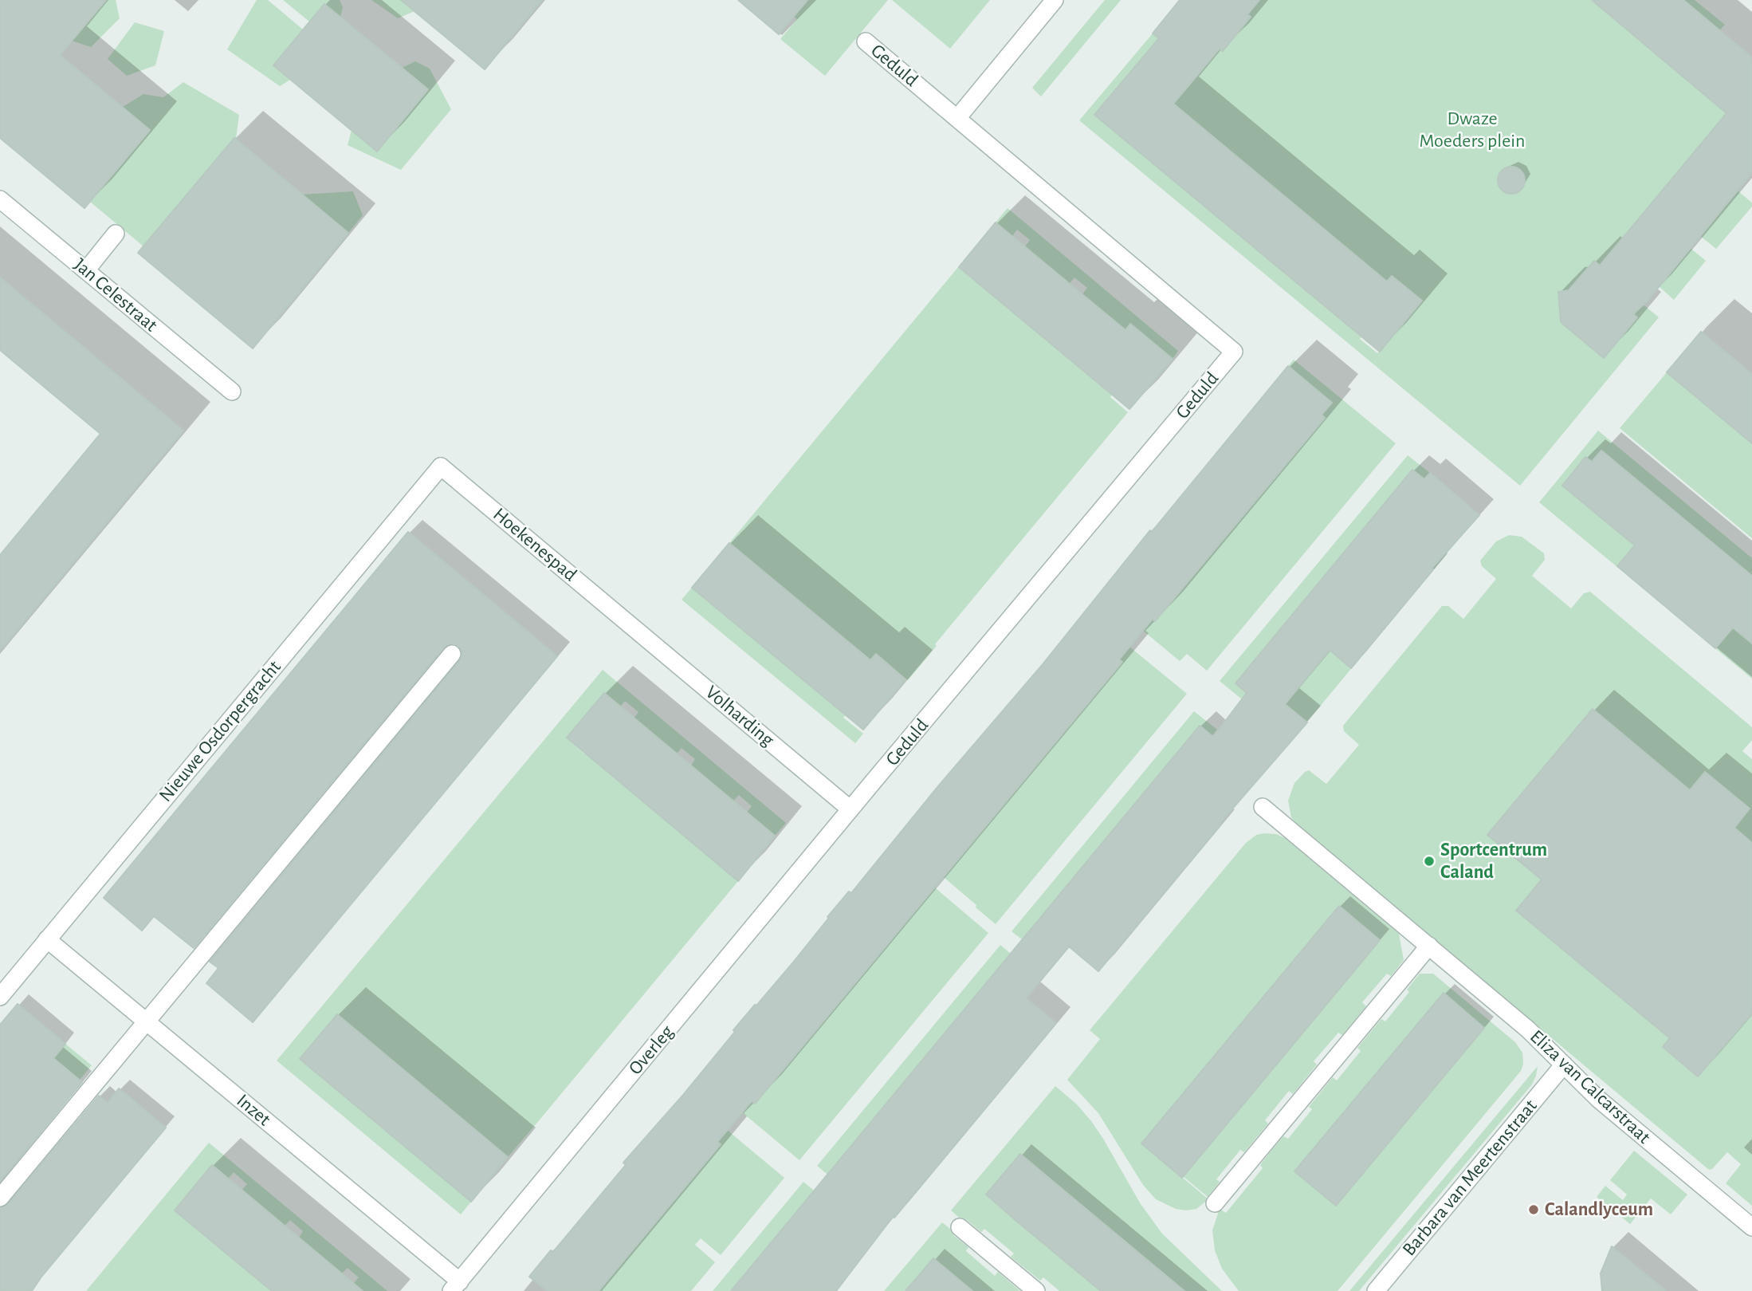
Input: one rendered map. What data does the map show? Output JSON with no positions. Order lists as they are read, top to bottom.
{
  "streets": {
    "street": [
      "Geduld",
      "Jan Celestraat",
      "Hoekenespad",
      "Volharding",
      "Nieuwe Osdorpergracht",
      "Overleg",
      "Eliza van Calcarstraat",
      "Inzet",
      "Barbara van Meertenstraat"
    ]
  },
  "crossings": [
    ["Geduld", "Volharding"],
    ["Geduld", "Overleg"],
    ["Hoekenespad", "Volharding"],
    ["Hoekenespad", "Nieuwe Osdorpergracht"],
    ["Volharding", "Overleg"],
    ["Nieuwe Osdorpergracht", "Inzet"],
    ["Overleg", "Inzet"],
    ["Eliza van Calcarstraat", "Barbara van Meertenstraat"]
  ],
  "parks": ["Dwaze Moeders plein"],
  "places": ["Sportcentrum Caland", "Calandlyceum"]
}
